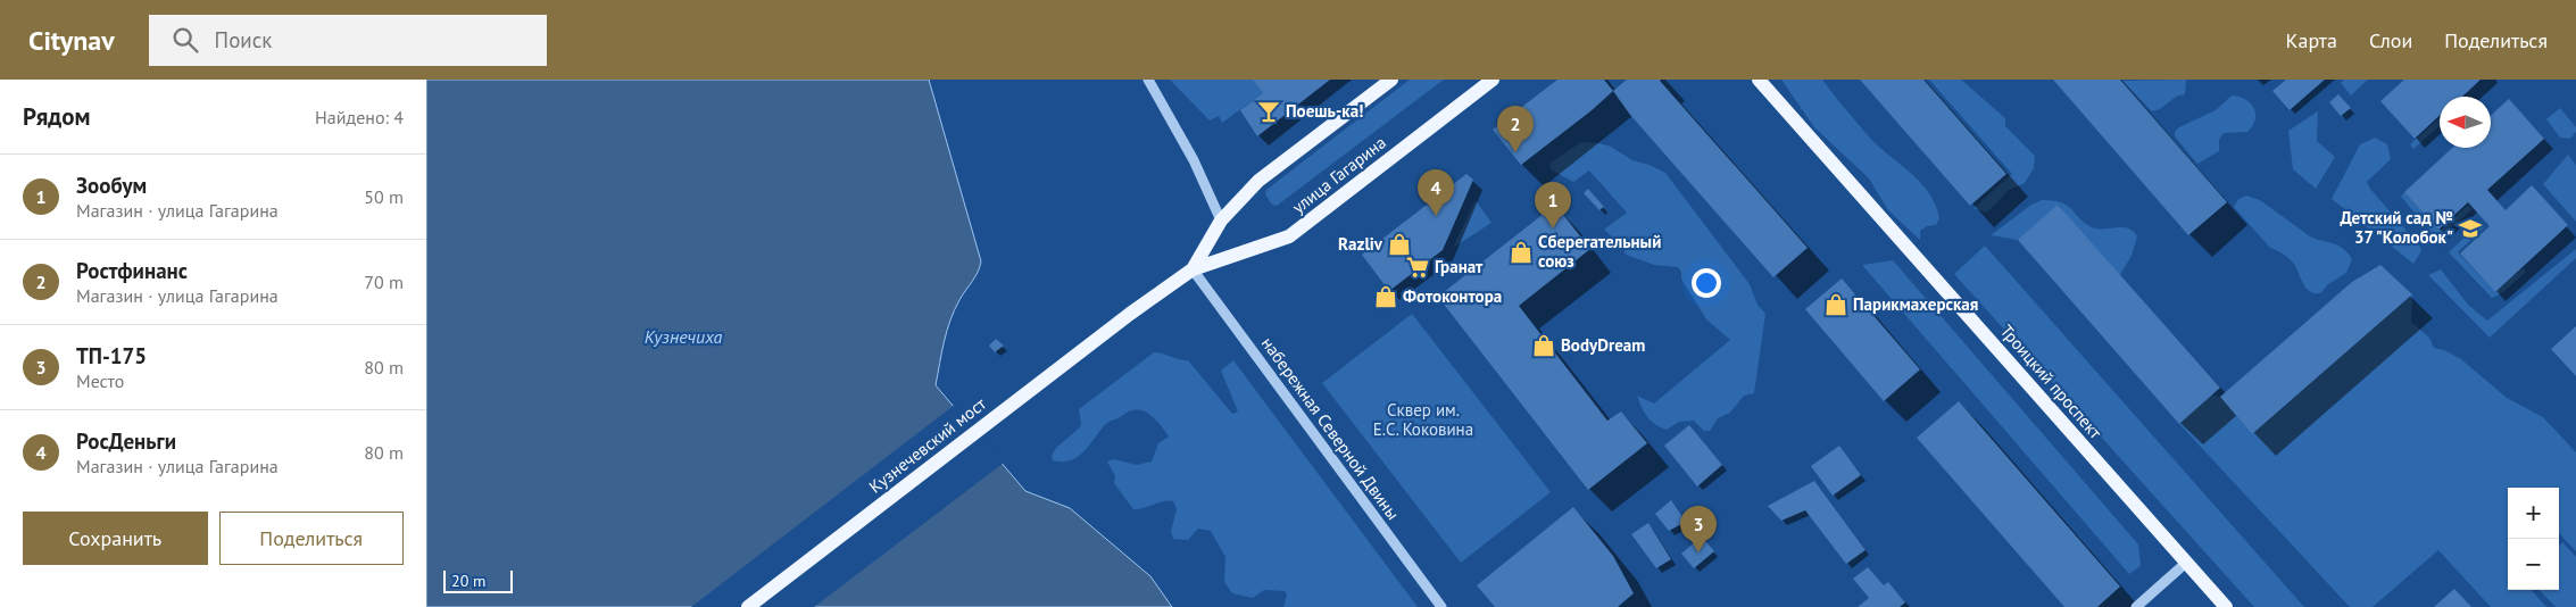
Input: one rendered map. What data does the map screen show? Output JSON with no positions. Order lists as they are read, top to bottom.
{
  "streets": {
    "main road": ["улица Гагарина", "Троицкий проспект", "Кузнечевский мост"],
    "street": ["набережная Северной Двины"]
  },
  "crossings": [
    ["улица Гагарина", "набережная Северной Двины"],
    ["улица Гагарина", "Кузнечевский мост"]
  ],
  "water": ["Кузнечиха"],
  "parks": ["Сквер им. Е.С. Коковина"],
  "places": {
    "bar": ["Поешь-ка!"],
    "school or university": ["Детский сад № 37 \"Колобок\""],
    "shop": [
      "Razliv",
      "Сберегательный союз",
      "Фотоконтора",
      "Парикмахерская",
      "BodyDream"
    ],
    "supermarket": ["Гранат"]
  },
  "scale_bar": "20 m",
  "north": "left",
  "page": {
    "header": "Citynav",
    "search": "Поиск",
    "nav": ["Карта", "Слои", "Поделиться"],
    "heading": ["Рядом", "Найдено: 4"],
    "pins": [
      "2",
      "4",
      "1",
      "3"
    ],
    "list": [
      {
        "mark": "1",
        "name": "Зообум",
        "note": "Магазин · улица Гагарина",
        "value": "50 m"
      },
      {
        "mark": "2",
        "name": "Ростфинанс",
        "note": "Магазин · улица Гагарина",
        "value": "70 m"
      },
      {
        "mark": "3",
        "name": "ТП-175",
        "note": "Место",
        "value": "80 m"
      },
      {
        "mark": "4",
        "name": "РосДеньги",
        "note": "Магазин · улица Гагарина",
        "value": "80 m"
      }
    ],
    "map_buttons": ["+", "−"],
    "buttons": ["Сохранить", "Поделиться"],
    "scale": "20 m"
  }
}
